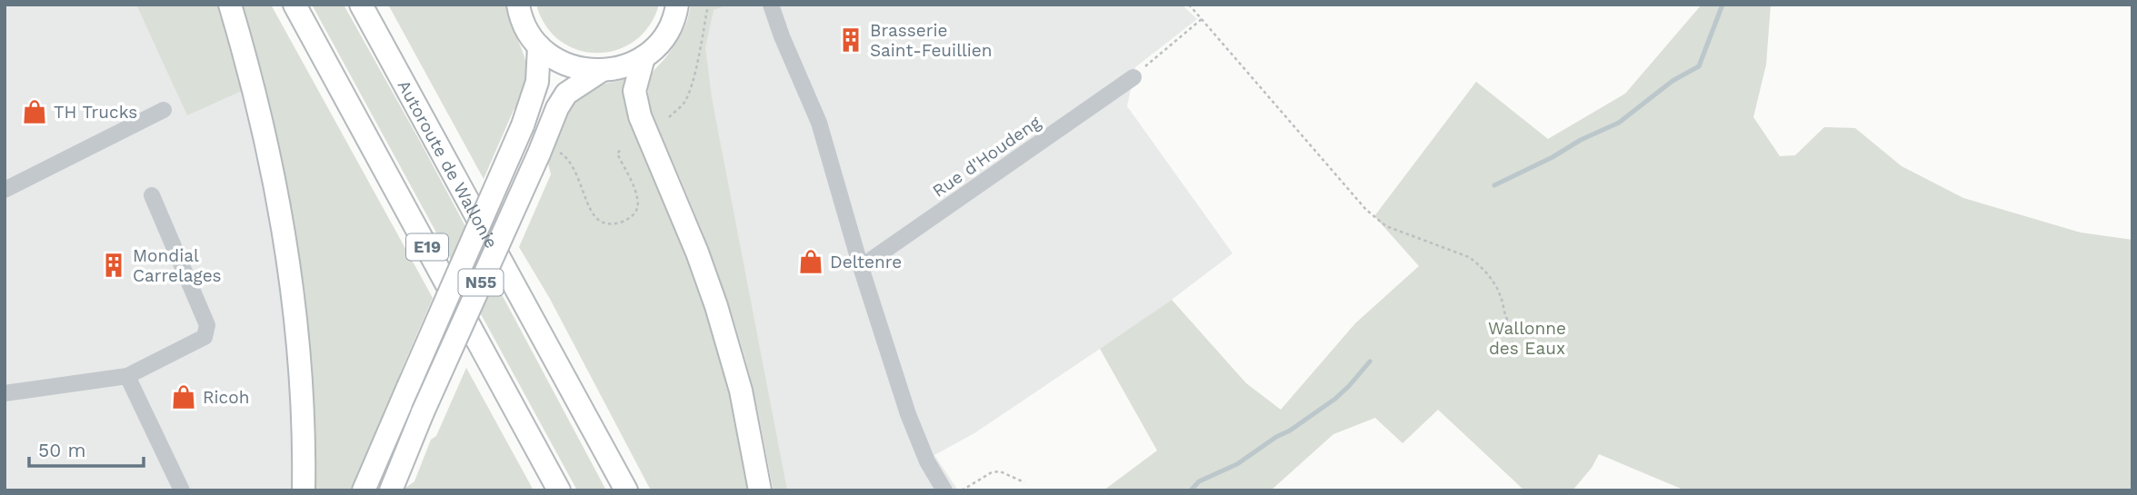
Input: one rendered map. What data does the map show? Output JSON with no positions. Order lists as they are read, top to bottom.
{
  "streets": {
    "highway": ["Autoroute de Wallonie", "E19", "N55"],
    "street": ["Rue d'Houdeng"]
  },
  "parks": ["Wallonne des Eaux"],
  "places": {
    "building": ["Brasserie Saint-Feuillien", "Mondial Carrelages"],
    "shop": ["TH Trucks", "Deltenre", "Ricoh"]
  },
  "scale_bar": "50 m"
}
